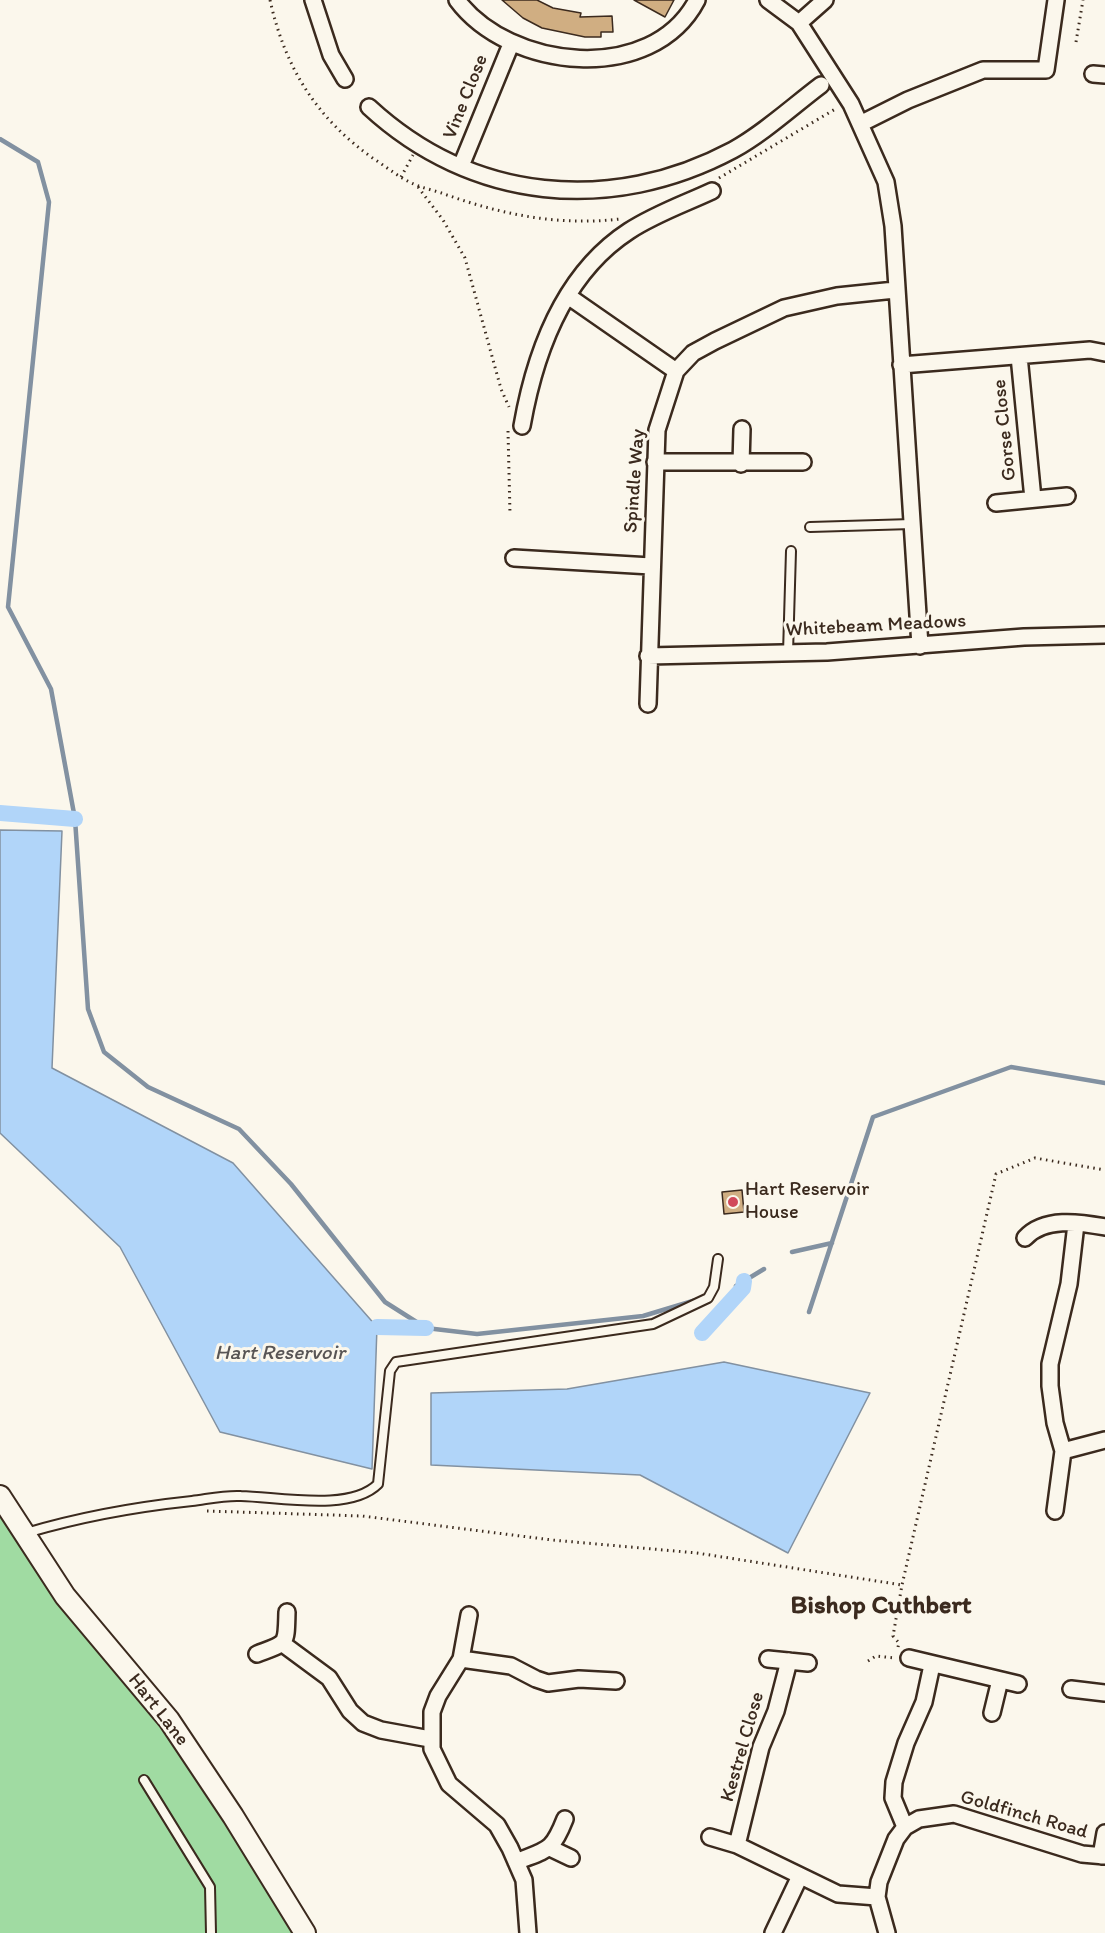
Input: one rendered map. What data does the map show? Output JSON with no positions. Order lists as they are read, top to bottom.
{
  "streets": {
    "street": [
      "Vine Close",
      "Gorse Close",
      "Spindle Way",
      "Whitebeam Meadows",
      "Hart Lane",
      "Kestrel Close",
      "Goldfinch Road"
    ]
  },
  "crossings": [
    ["Spindle Way", "Whitebeam Meadows"]
  ],
  "districts": ["Bishop Cuthbert"],
  "water": ["Hart Reservoir"],
  "places": ["Hart Reservoir House"]
}
